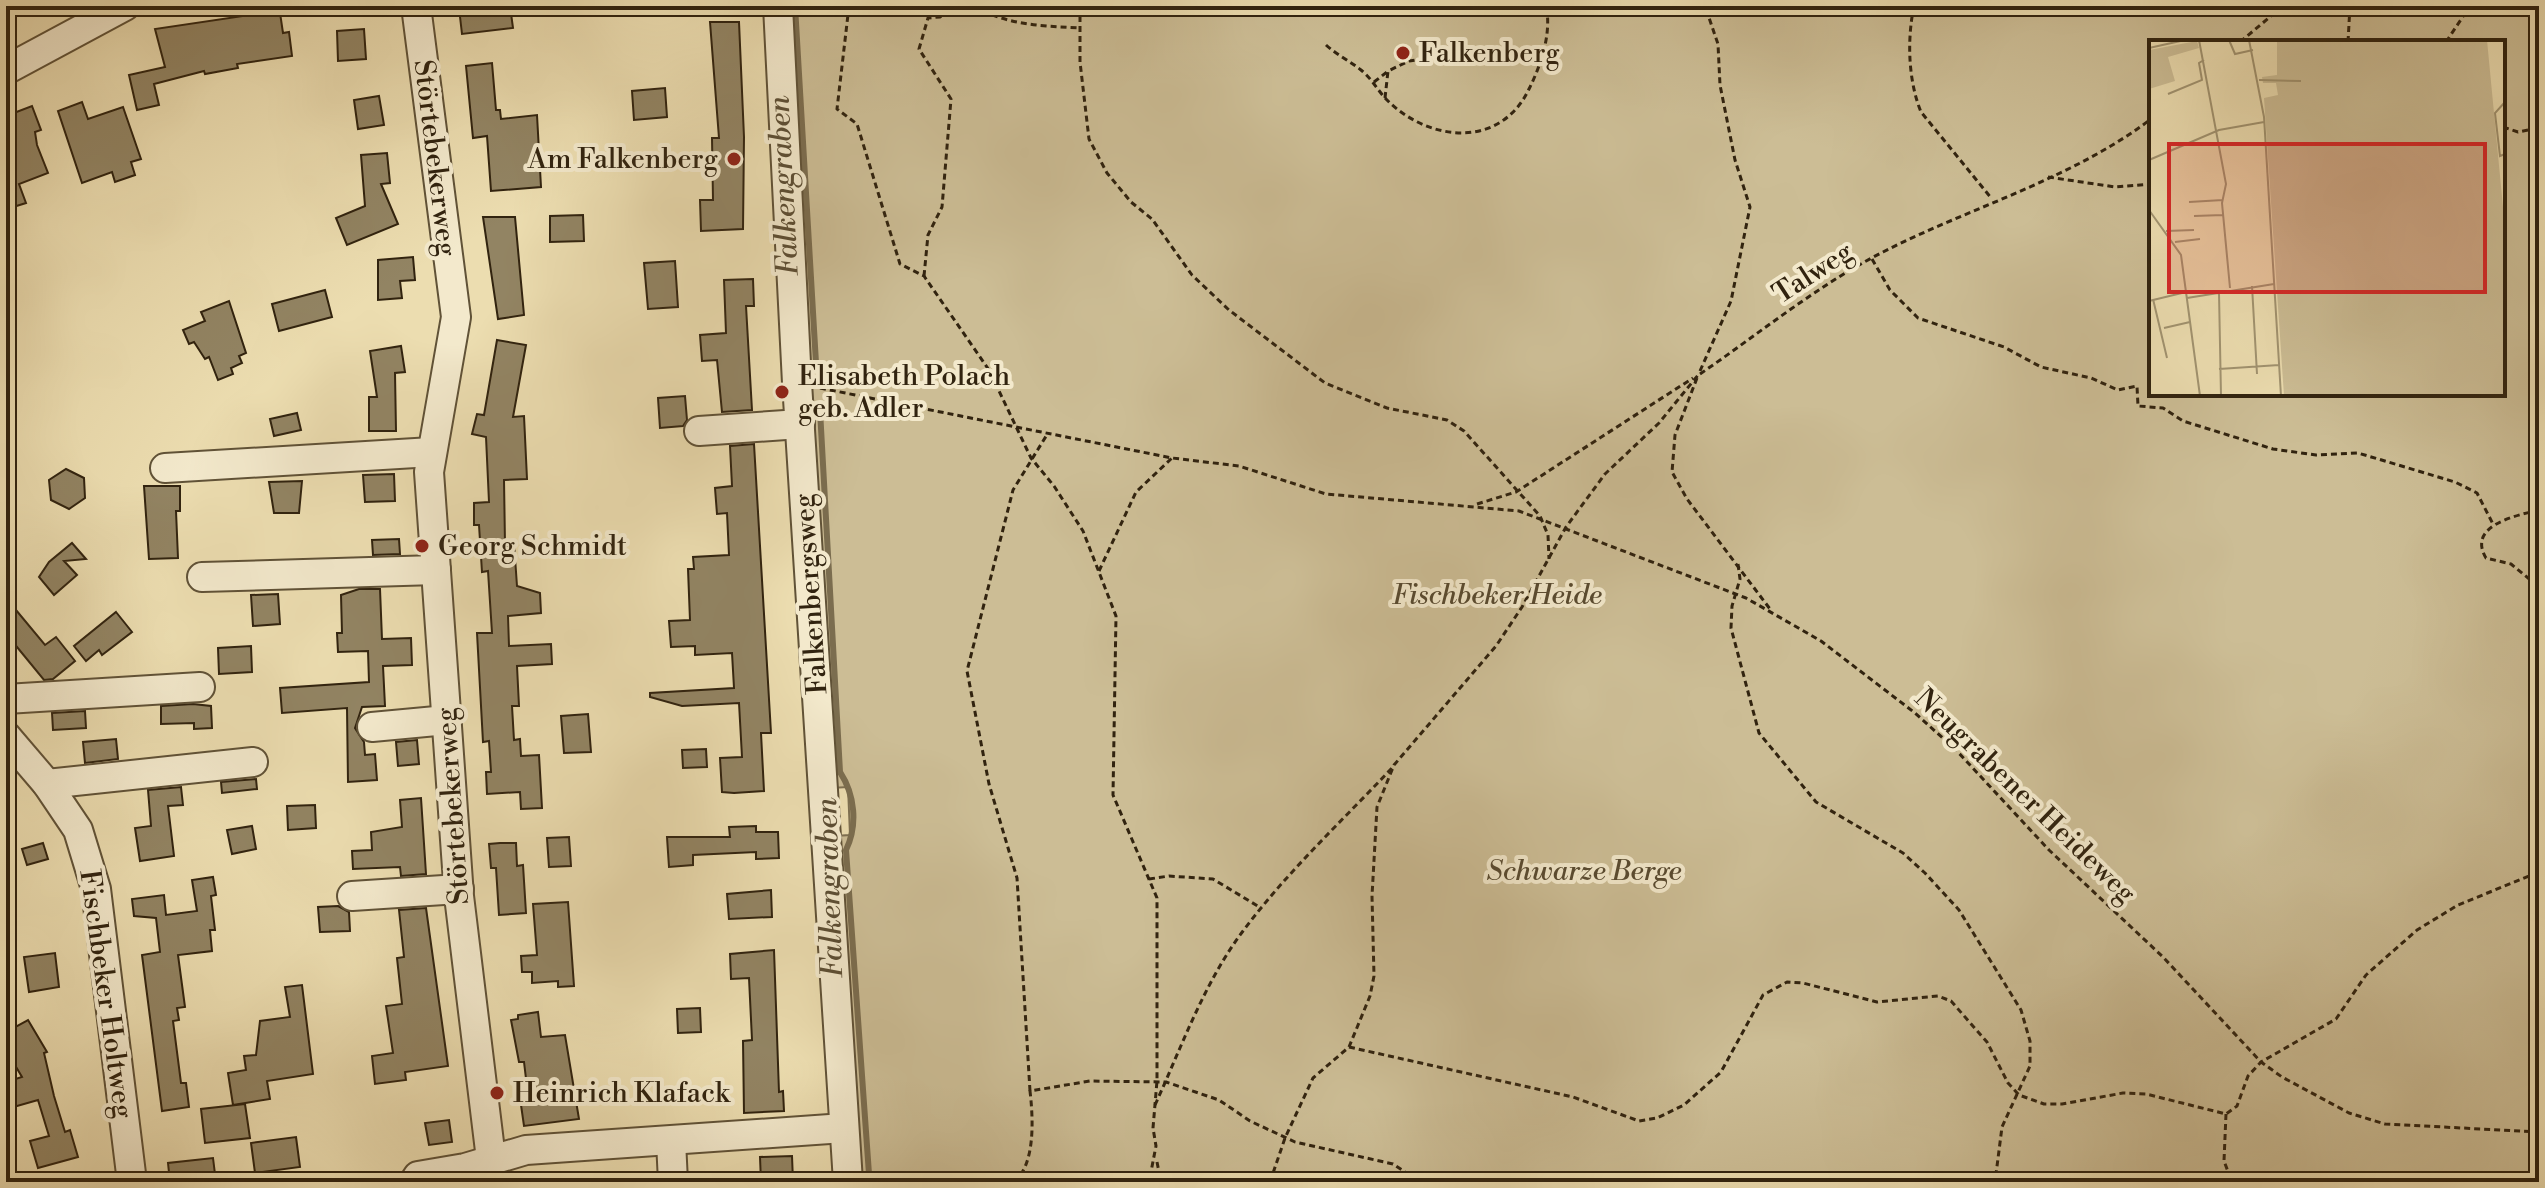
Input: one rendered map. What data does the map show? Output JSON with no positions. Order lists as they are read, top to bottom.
{
  "streets": {
    "street": ["Störtebekerweg", "Falkenbergsweg", "Fischbeker Holtweg"],
    "path": ["Talweg", "Neugrabener Heideweg"]
  },
  "crossings": [
    ["Talweg", "Neugrabener Heideweg"],
    ["Falkenbergsweg", "Neugrabener Heideweg"]
  ],
  "water": ["Falkengraben"],
  "parks": ["Fischbeker Heide", "Schwarze Berge"],
  "places": [
    "Falkenberg",
    "Am Falkenberg",
    "Elisabeth Polach geb. Adler",
    "Georg Schmidt",
    "Heinrich Klafack"
  ]
}
